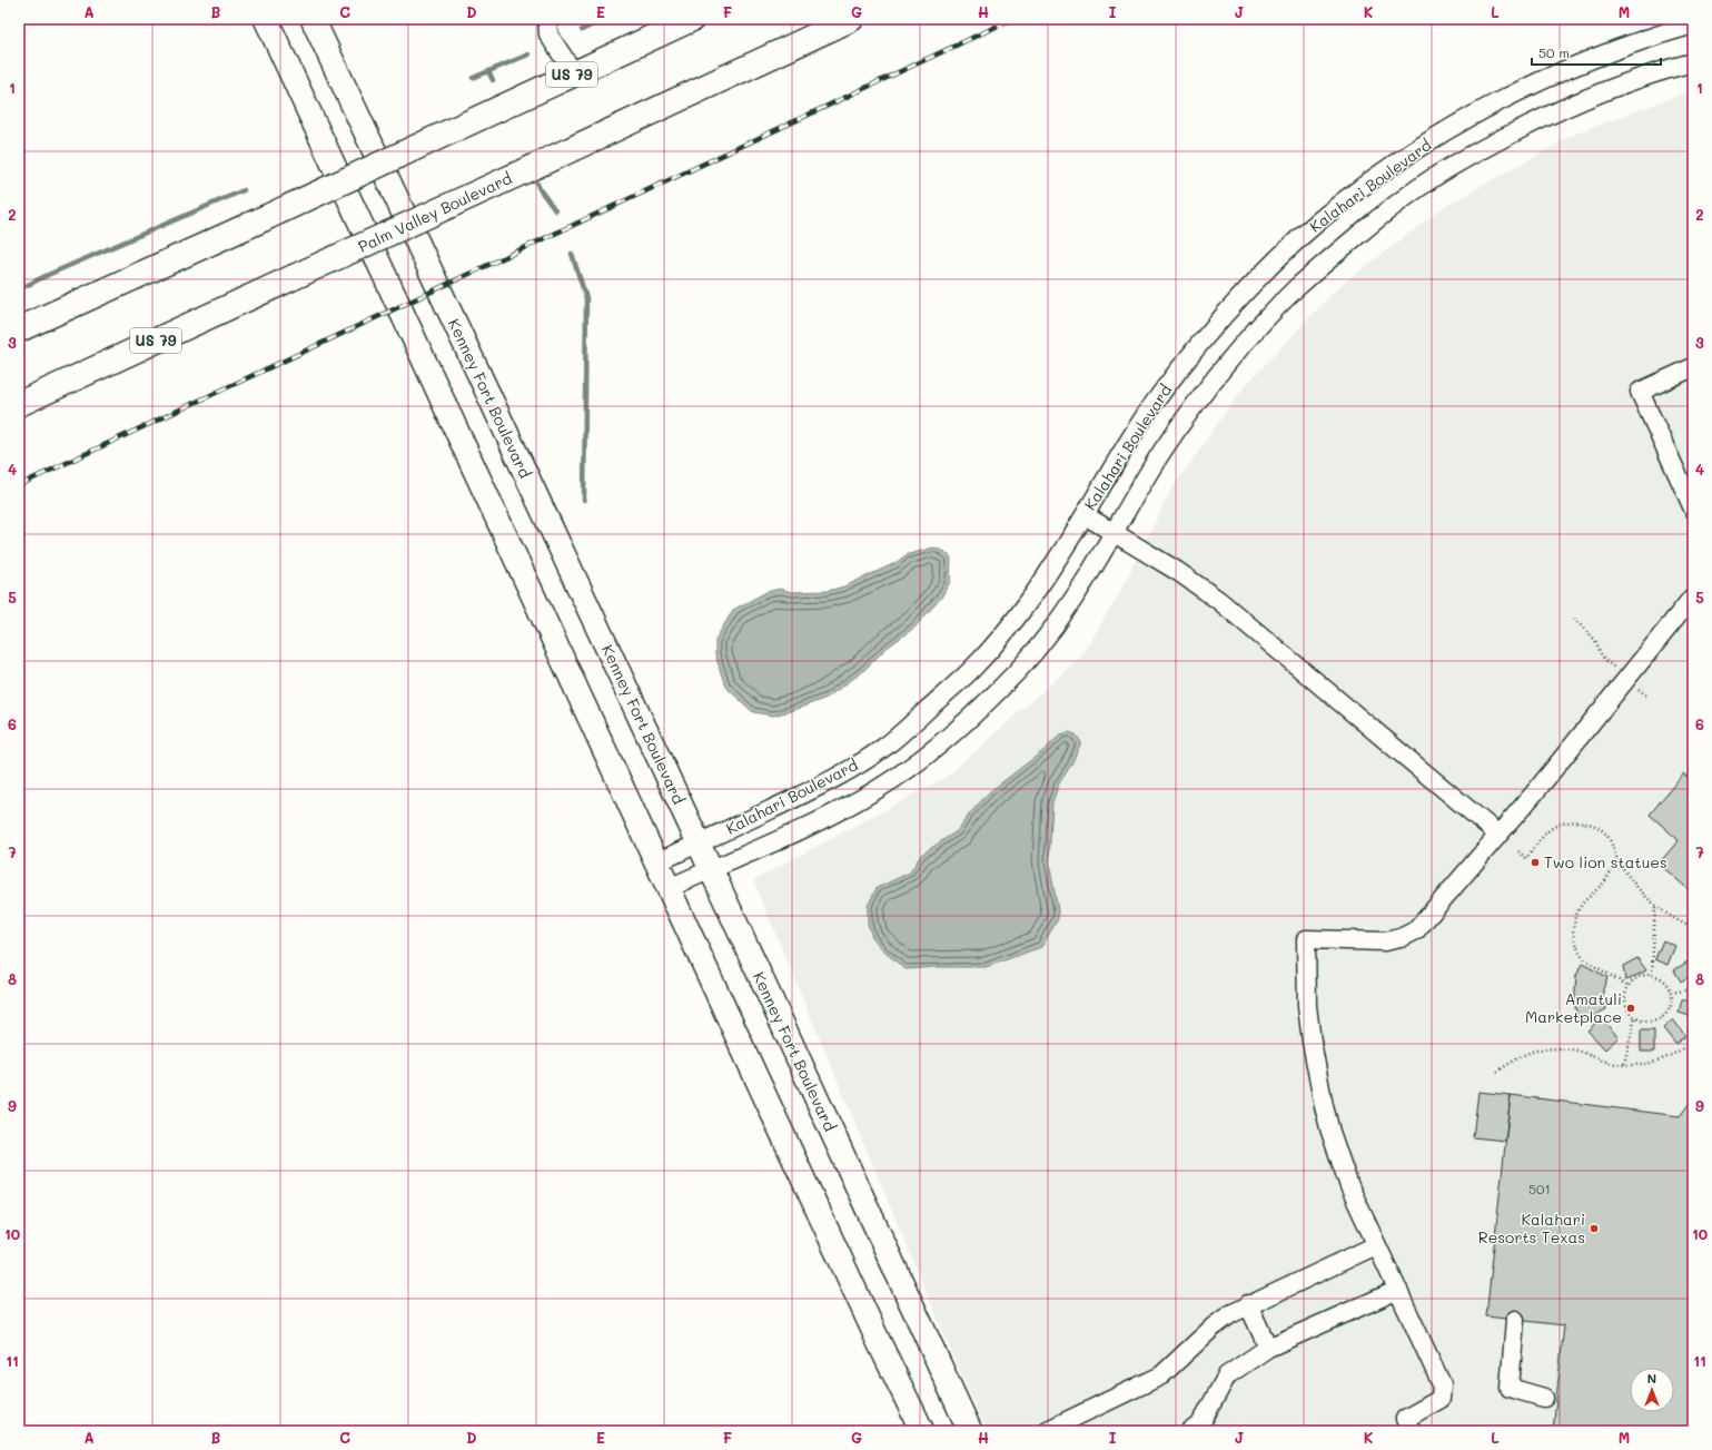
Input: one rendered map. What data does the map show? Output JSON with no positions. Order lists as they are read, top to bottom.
{
  "streets": {
    "highway": ["US 79", "Palm Valley Boulevard"],
    "main road": ["Kenney Fort Boulevard"],
    "street": ["Kalahari Boulevard"]
  },
  "crossings": [
    ["Kalahari Boulevard", "Kenney Fort Boulevard"]
  ],
  "places": ["Two lion statues", "Amatuli Marketplace", "Kalahari Resorts Texas"],
  "house_numbers": ["501"],
  "scale_bar": "50 m",
  "north": "top",
  "grid": {
    "columns": [
      "A",
      "B",
      "C",
      "D",
      "E",
      "F",
      "G",
      "H",
      "I",
      "J",
      "K",
      "L",
      "M"
    ],
    "rows": [
      "1",
      "2",
      "3",
      "4",
      "5",
      "6",
      "7",
      "8",
      "9",
      "10",
      "11"
    ]
  }
}
